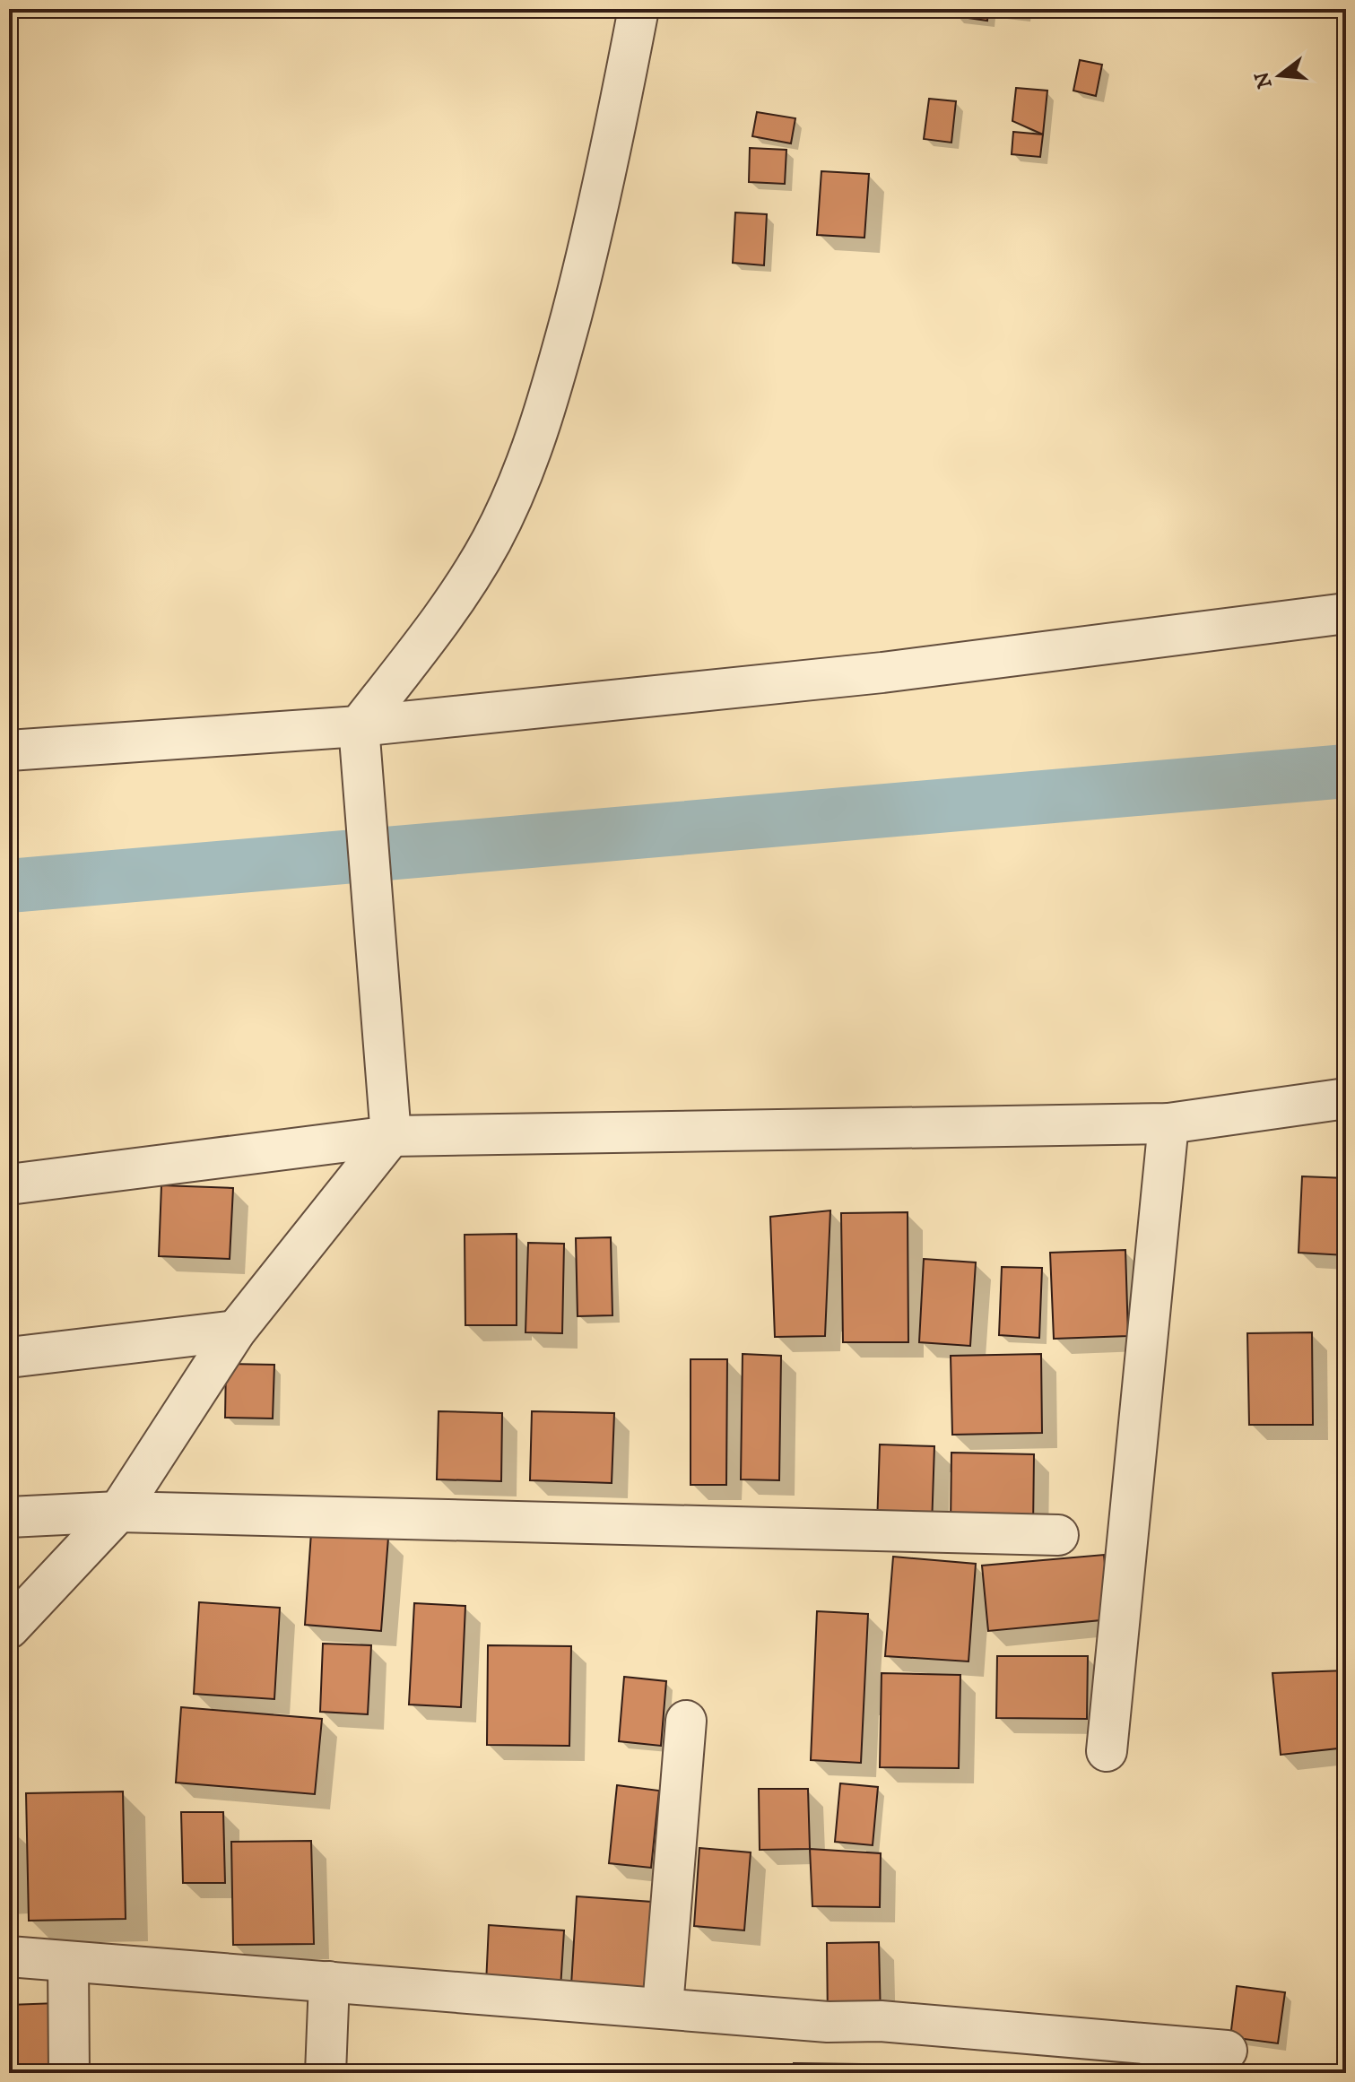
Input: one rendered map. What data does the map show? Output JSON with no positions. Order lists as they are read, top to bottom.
{
  "north": "left"
}
